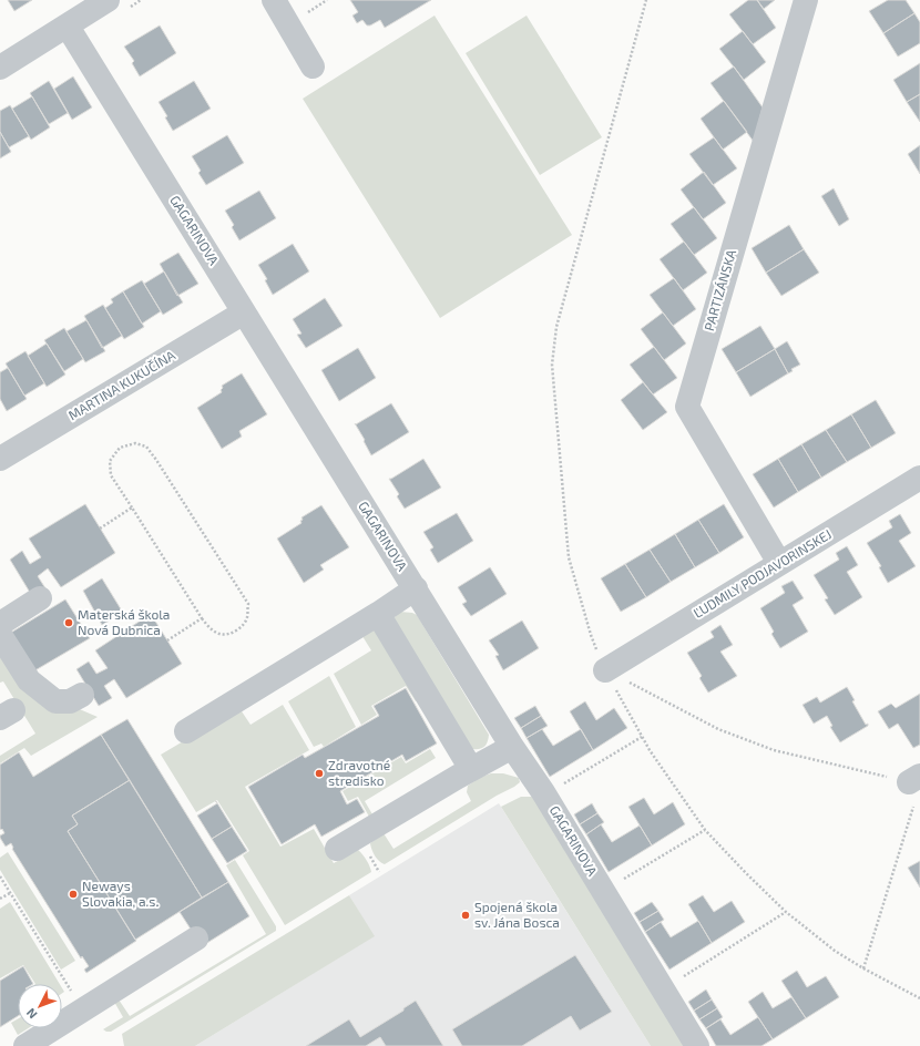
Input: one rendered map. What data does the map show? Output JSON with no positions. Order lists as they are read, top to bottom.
{
  "streets": {
    "street": [
      "GAGARINOVA",
      "PARTIZÁNSKA",
      "MARTINA KUKUČÍNA",
      "ĽUDMILY PODJAVORINSKEJ"
    ]
  },
  "crossings": [
    ["GAGARINOVA", "MARTINA KUKUČÍNA"],
    ["PARTIZÁNSKA", "ĽUDMILY PODJAVORINSKEJ"]
  ],
  "places": [
    "Materská škola Nová Dubnica",
    "Zdravotné stredisko",
    "Neways Slovakia, a.s.",
    "Spojená škola sv. Jána Bosca"
  ],
  "north": "bottom left"
}
